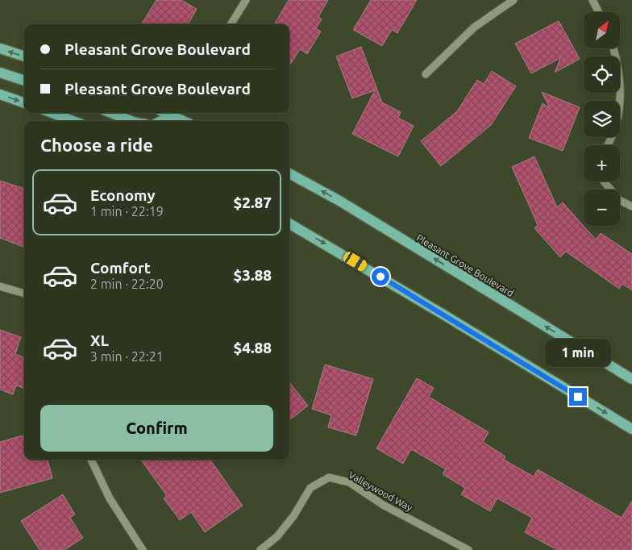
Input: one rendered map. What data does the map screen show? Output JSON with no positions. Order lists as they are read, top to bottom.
{
  "streets": {
    "main road": ["Pleasant Grove Boulevard"],
    "street": ["Valleywood Way"]
  },
  "north": "top right",
  "page": {
    "map_buttons": ["+", "−"],
    "banner": ["Pleasant Grove Boulevard", "Pleasant Grove Boulevard"],
    "heading": "Choose a ride",
    "list": [
      {
        "name": "Economy",
        "note": "1 min · 22:19",
        "value": "$2.87"
      },
      {
        "name": "Comfort",
        "note": "2 min · 22:20",
        "value": "$3.88"
      },
      {
        "name": "XL",
        "note": "3 min · 22:21",
        "value": "$4.88"
      }
    ],
    "bubble": "1 min",
    "buttons": "Confirm"
  }
}
